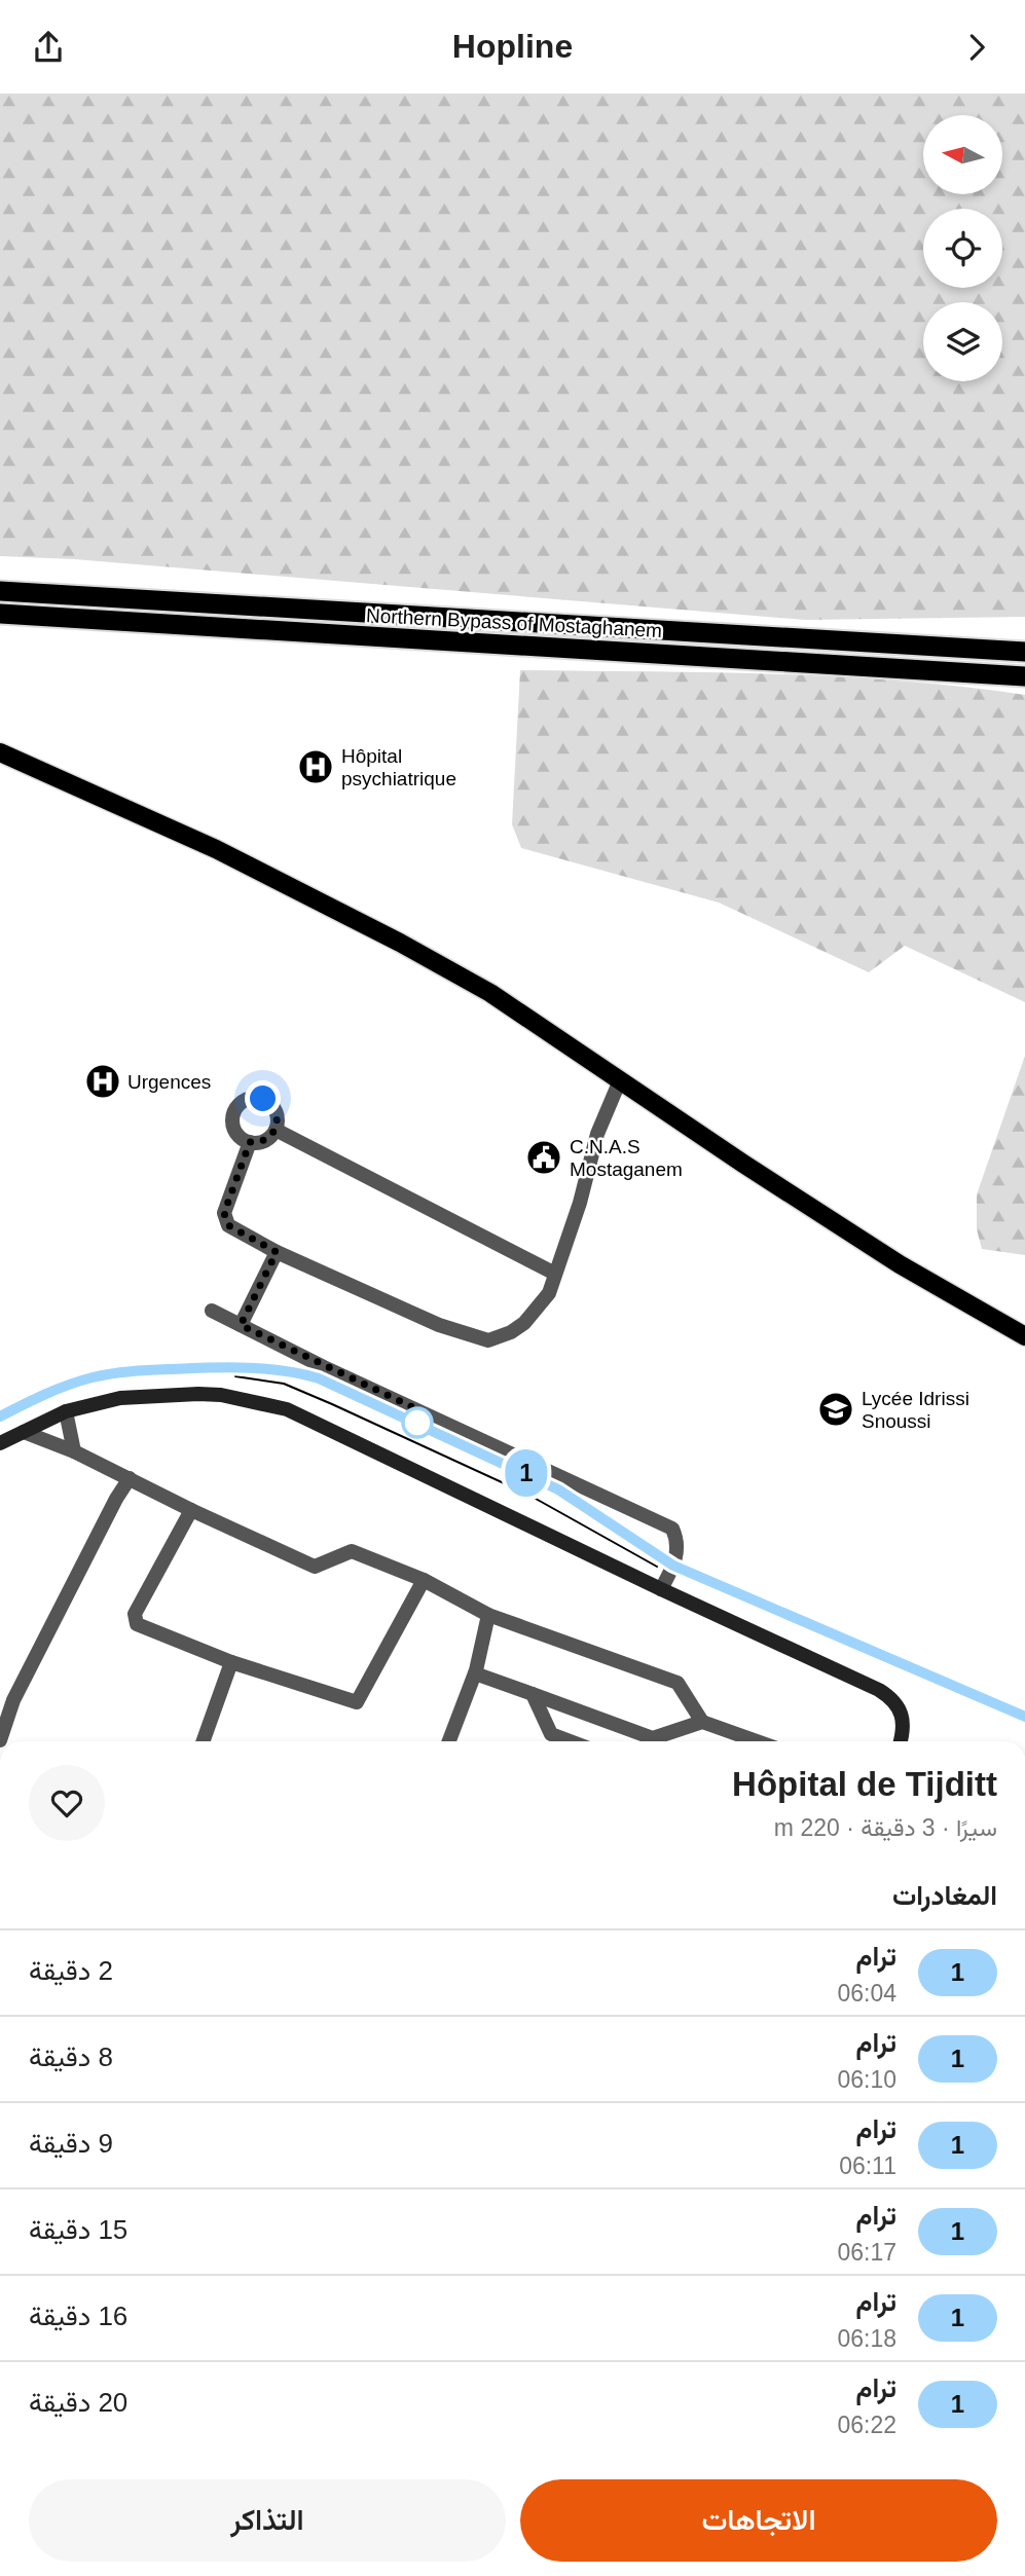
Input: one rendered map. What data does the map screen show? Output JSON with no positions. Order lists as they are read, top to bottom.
{
  "streets": {
    "highway": ["Northern Bypass of Mostaghanem"]
  },
  "places": {
    "hospital": ["Hôpital psychiatrique", "Urgences"],
    "public building": ["C.N.A.S Mostaganem"],
    "school or university": ["Lycée Idrissi Snoussi"]
  },
  "lines": ["tram line 1"],
  "north": "left",
  "page": {
    "header": "Hopline",
    "on_map": "1",
    "heading": [
      ["Hôpital de Tijditt", "سيرًا · 3 دقيقة · 220 m"],
      "المغادرات"
    ],
    "list": [
      {
        "mark": "1",
        "name": "ترام",
        "note": "06:04",
        "value": "2 دقيقة"
      },
      {
        "mark": "1",
        "name": "ترام",
        "note": "06:10",
        "value": "8 دقيقة"
      },
      {
        "mark": "1",
        "name": "ترام",
        "note": "06:11",
        "value": "9 دقيقة"
      },
      {
        "mark": "1",
        "name": "ترام",
        "note": "06:17",
        "value": "15 دقيقة"
      },
      {
        "mark": "1",
        "name": "ترام",
        "note": "06:18",
        "value": "16 دقيقة"
      },
      {
        "mark": "1",
        "name": "ترام",
        "note": "06:22",
        "value": "20 دقيقة"
      }
    ],
    "buttons": ["الاتجاهات", "التذاكر"]
  }
}
